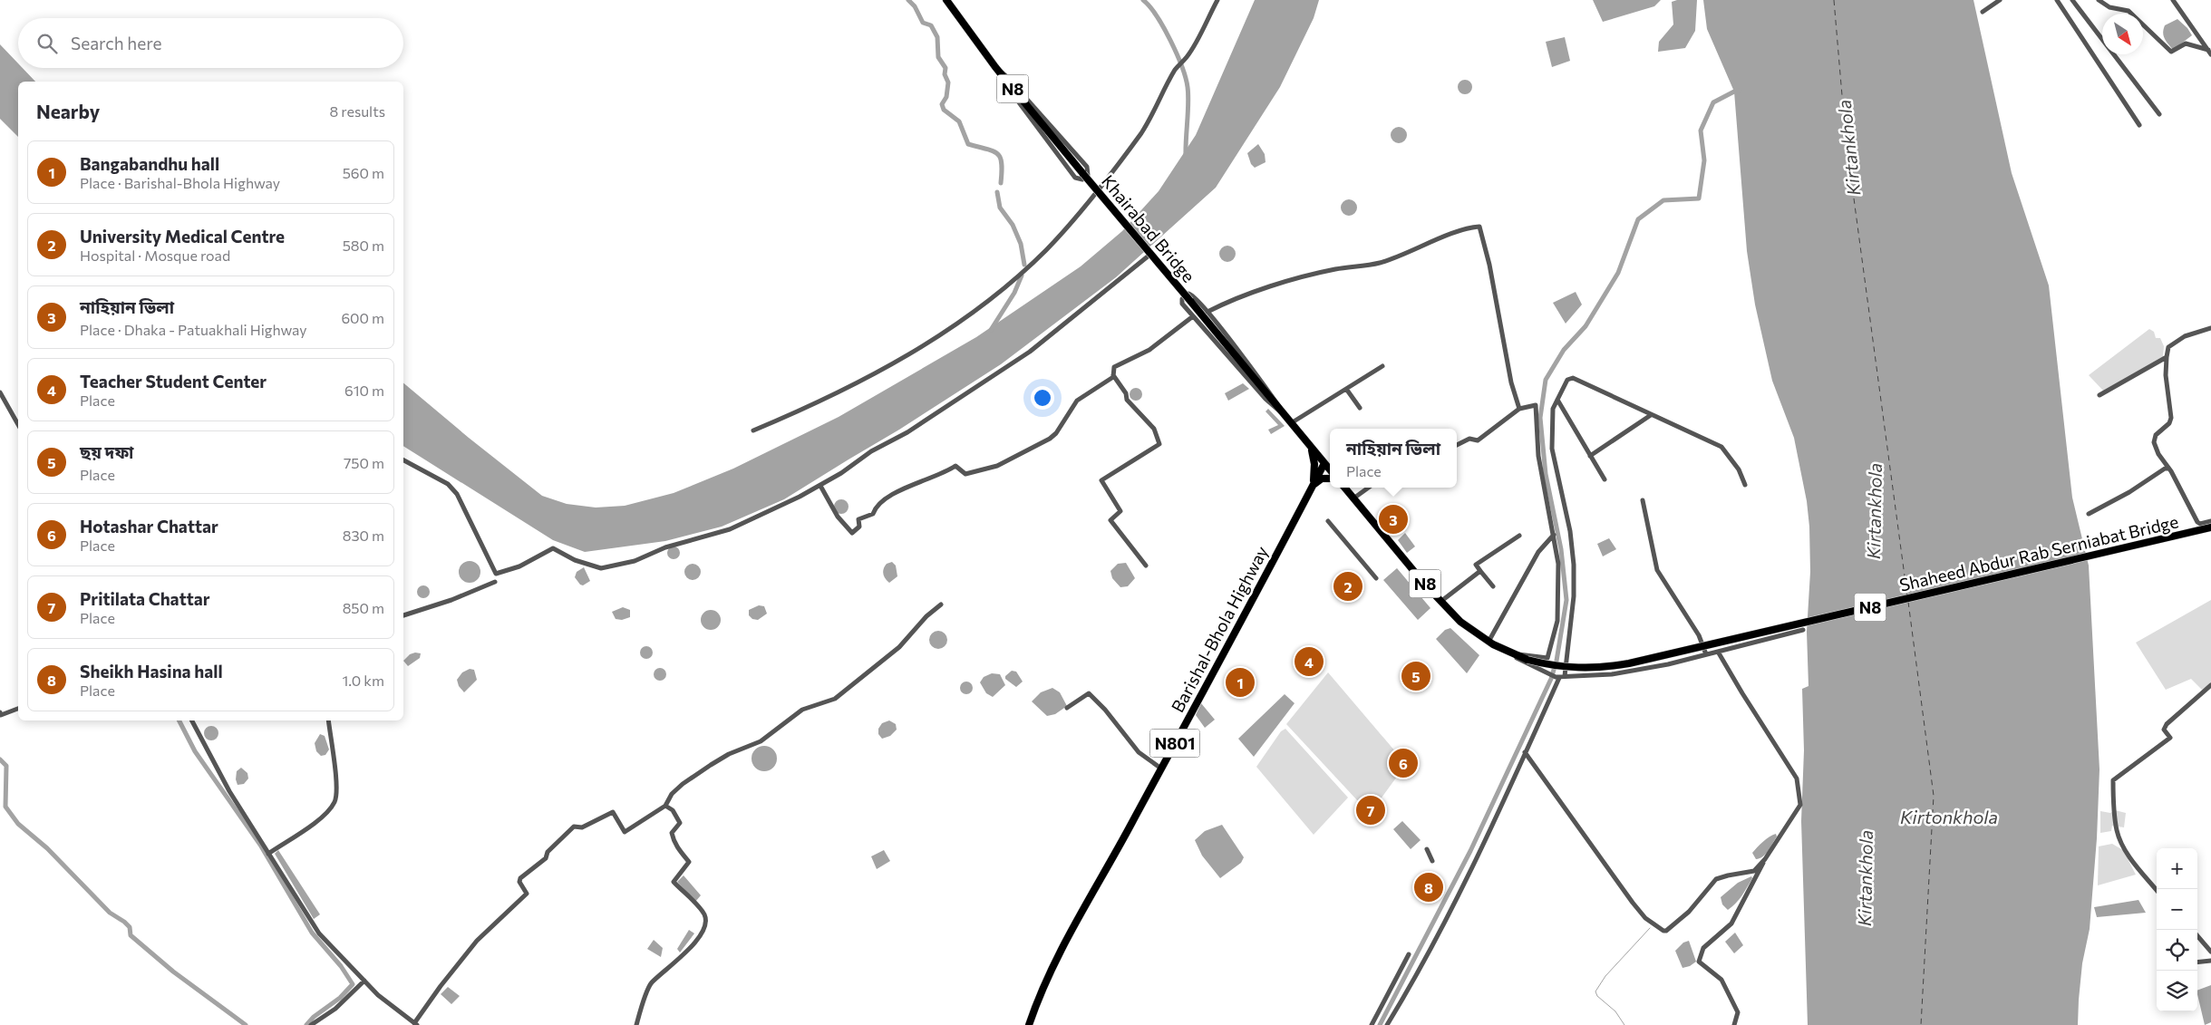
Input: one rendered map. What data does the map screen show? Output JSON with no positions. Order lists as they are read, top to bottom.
{
  "streets": {
    "highway": [
      "N8",
      "Khairabad Bridge",
      "Shaheed Abdur Rab Serniabat Bridge",
      "Barishal-Bhola Highway",
      "N801"
    ]
  },
  "crossings": [
    ["N8", "Khairabad Bridge"],
    ["N8", "Shaheed Abdur Rab Serniabat Bridge"],
    ["N8", "Barishal-Bhola Highway"]
  ],
  "water": ["Kirtankhola", "Kirtonkhola"],
  "north": "bottom right",
  "page": {
    "search": "Search here",
    "heading": ["Nearby", "8 results"],
    "list": [
      {
        "mark": "1",
        "name": "Bangabandhu hall",
        "note": "Place · Barishal-Bhola Highway",
        "value": "560 m"
      },
      {
        "mark": "2",
        "name": "University Medical Centre",
        "note": "Hospital · Mosque road",
        "value": "580 m"
      },
      {
        "mark": "3",
        "name": "নাহিয়ান ভিলা",
        "note": "Place · Dhaka - Patuakhali Highway",
        "value": "600 m"
      },
      {
        "mark": "4",
        "name": "Teacher Student Center",
        "note": "Place",
        "value": "610 m"
      },
      {
        "mark": "5",
        "name": "ছয় দফা",
        "note": "Place",
        "value": "750 m"
      },
      {
        "mark": "6",
        "name": "Hotashar Chattar",
        "note": "Place",
        "value": "830 m"
      },
      {
        "mark": "7",
        "name": "Pritilata Chattar",
        "note": "Place",
        "value": "850 m"
      },
      {
        "mark": "8",
        "name": "Sheikh Hasina hall",
        "note": "Place",
        "value": "1.0 km"
      }
    ],
    "popup": ["নাহিয়ান ভিলা", "Place"],
    "pins": [
      "3",
      "2",
      "4",
      "5",
      "1",
      "6",
      "7",
      "8"
    ],
    "map_buttons": ["+", "−"]
  }
}
